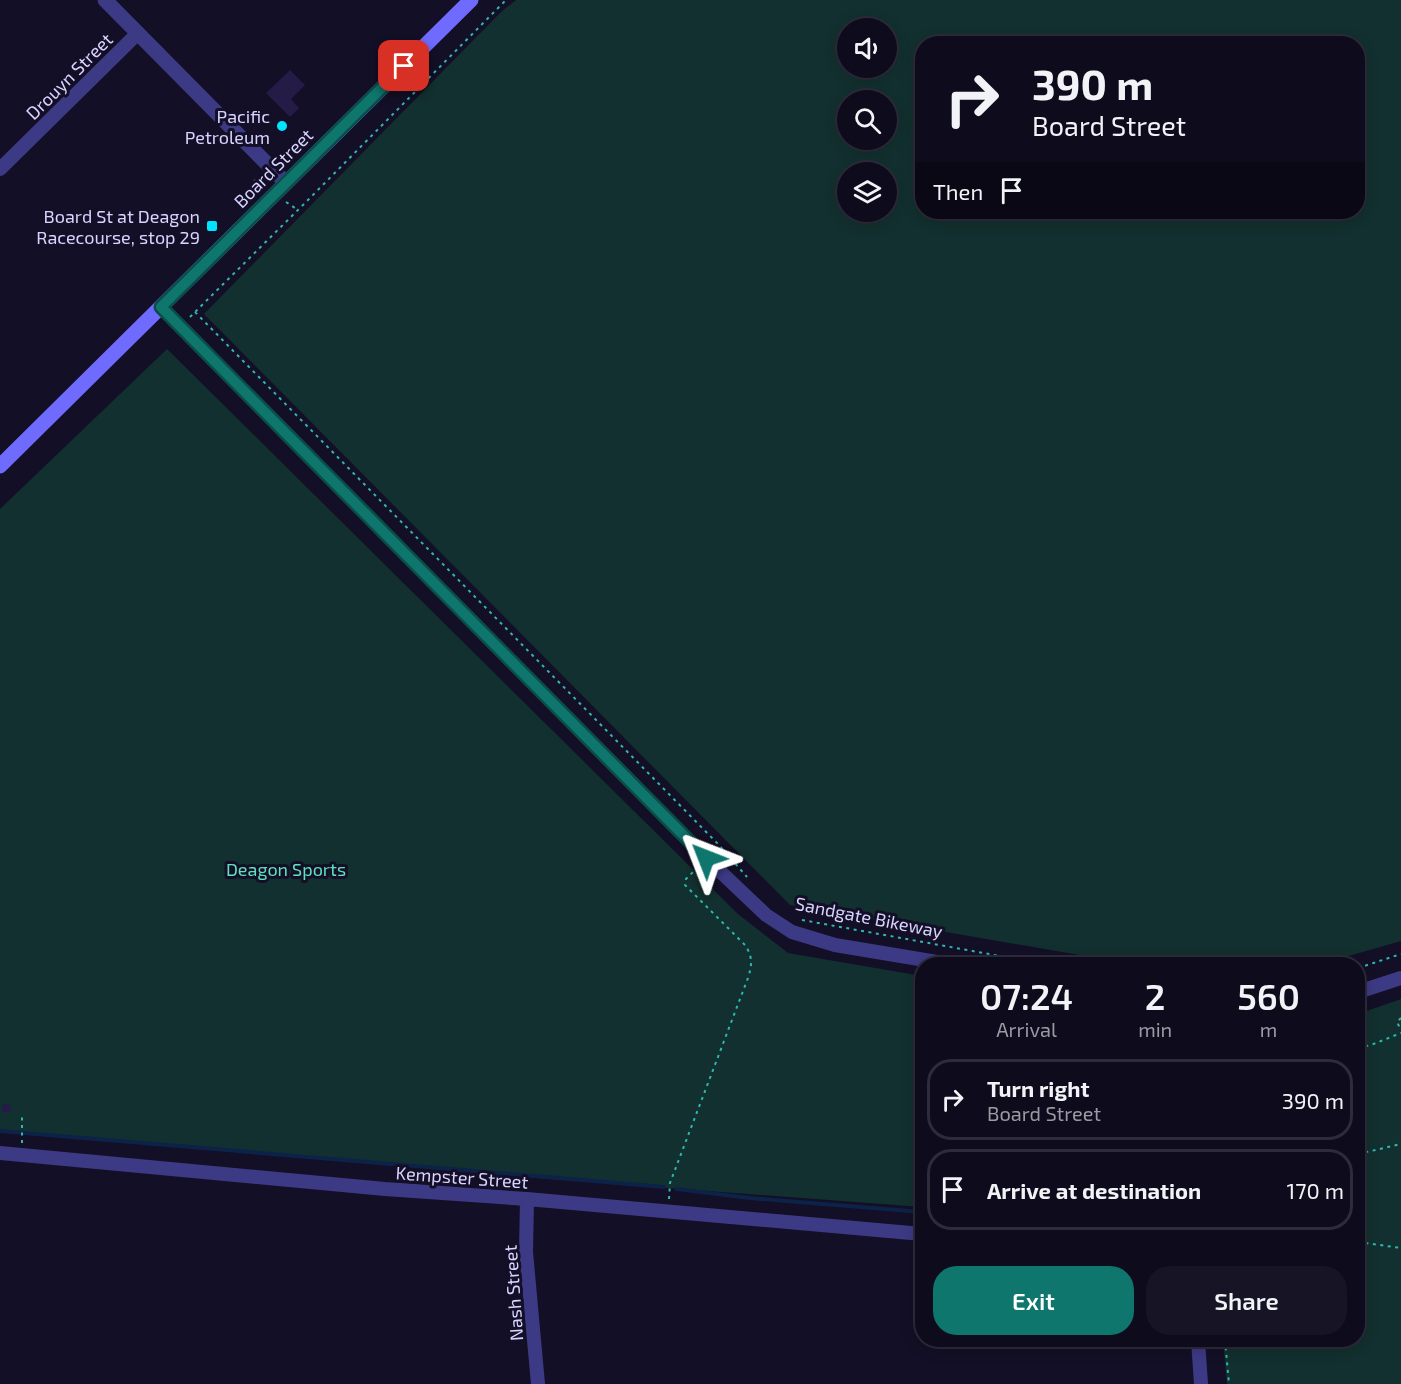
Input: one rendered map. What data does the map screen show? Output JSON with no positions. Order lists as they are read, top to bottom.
{
  "streets": {
    "main road": ["Board Street"],
    "street": ["Drouyn Street", "Kempster Street", "Nash Street"],
    "path": ["Sandgate Bikeway"]
  },
  "crossings": [
    ["Kempster Street", "Nash Street"]
  ],
  "parks": ["Deagon Sports"],
  "places": {
    "other": ["Pacific Petroleum"],
    "transit": ["Board St at Deagon Racecourse, stop 29"]
  },
  "page": {
    "turn": ["390 m", "Board Street"],
    "then": "Then",
    "eta": [
      "07:24",
      "Arrival",
      "2",
      "min",
      "560",
      "m"
    ],
    "list": [
      {
        "name": "Turn right",
        "note": "Board Street",
        "value": "390 m"
      },
      {
        "name": "Arrive at destination",
        "value": "170 m"
      }
    ],
    "buttons": ["Exit", "Share"]
  }
}
